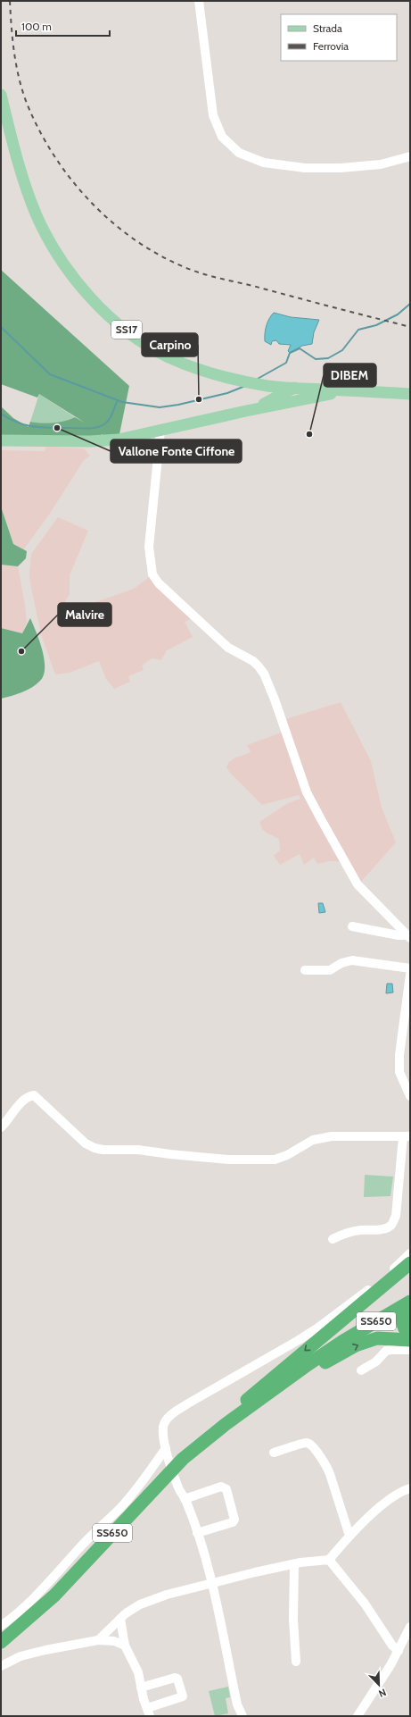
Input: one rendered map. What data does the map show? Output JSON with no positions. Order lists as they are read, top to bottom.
{
  "streets": {
    "highway": ["SS650"],
    "main road": ["SS17"]
  },
  "places": [
    "Carpino",
    "Vallone Fonte Ciffone",
    "DIBEM",
    "Malvire"
  ],
  "legend": ["Strada", "Ferrovia"],
  "scale_bar": "100 m",
  "north": "bottom right"
}
